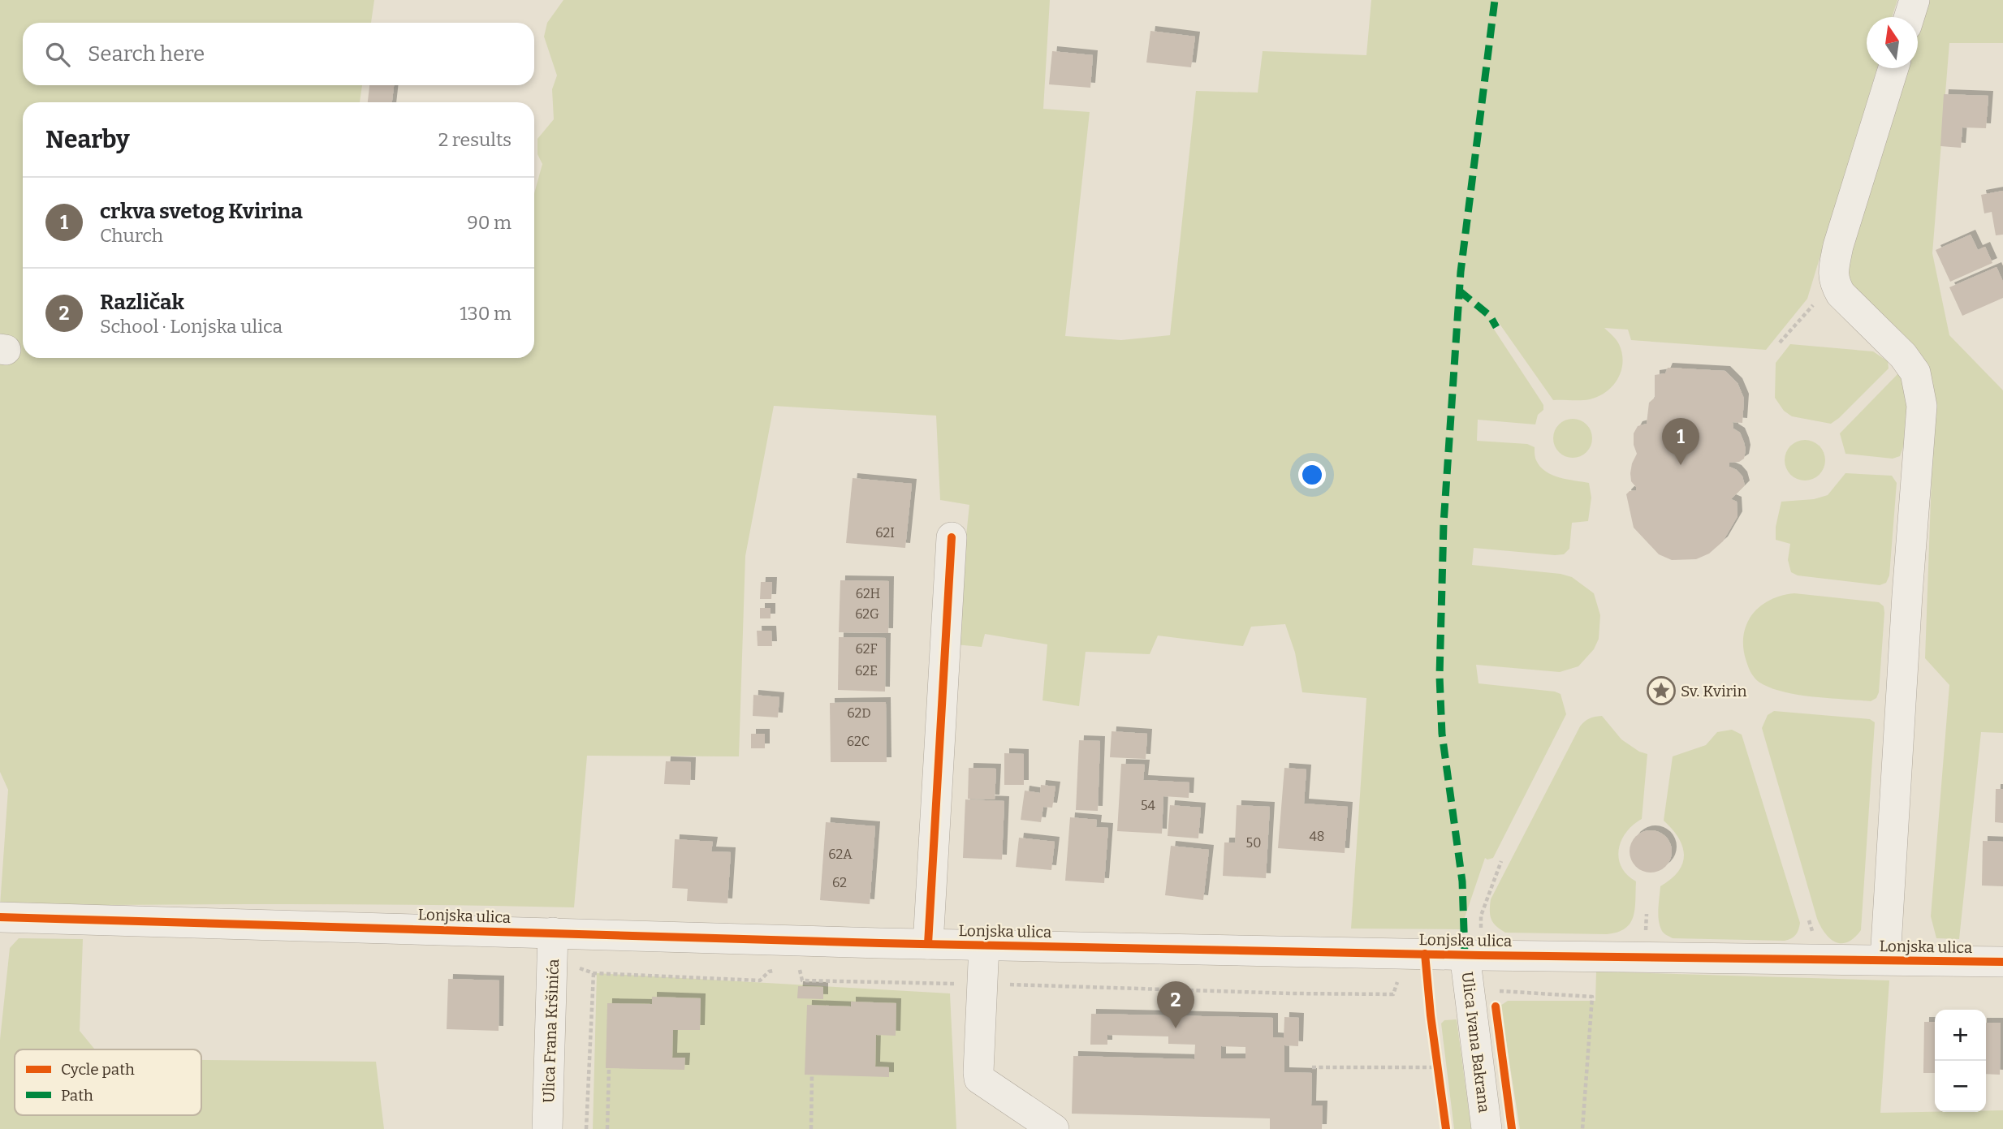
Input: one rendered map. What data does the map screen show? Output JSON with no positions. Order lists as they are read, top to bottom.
{
  "streets": {
    "street": ["Lonjska ulica", "Ulica Frana Kršinića", "Ulica Ivana Bakrana"]
  },
  "crossings": [
    ["Lonjska ulica", "Ulica Frana Kršinića"],
    ["Lonjska ulica", "Ulica Ivana Bakrana"]
  ],
  "places": {
    "place": ["Sv. Kvirin"]
  },
  "house_numbers": [
    "62I",
    "62H",
    "62G",
    "62F",
    "62E",
    "62D",
    "62C",
    "54",
    "48",
    "50",
    "62A",
    "62"
  ],
  "legend": ["Cycle path", "Path"],
  "north": "top",
  "page": {
    "search": "Search here",
    "heading": ["Nearby", "2 results"],
    "list": [
      {
        "mark": "1",
        "name": "crkva svetog Kvirina",
        "note": "Church",
        "value": "90 m"
      },
      {
        "mark": "2",
        "name": "Različak",
        "note": "School · Lonjska ulica",
        "value": "130 m"
      }
    ],
    "pins": ["1", "2"],
    "map_buttons": ["+", "−"]
  }
}
